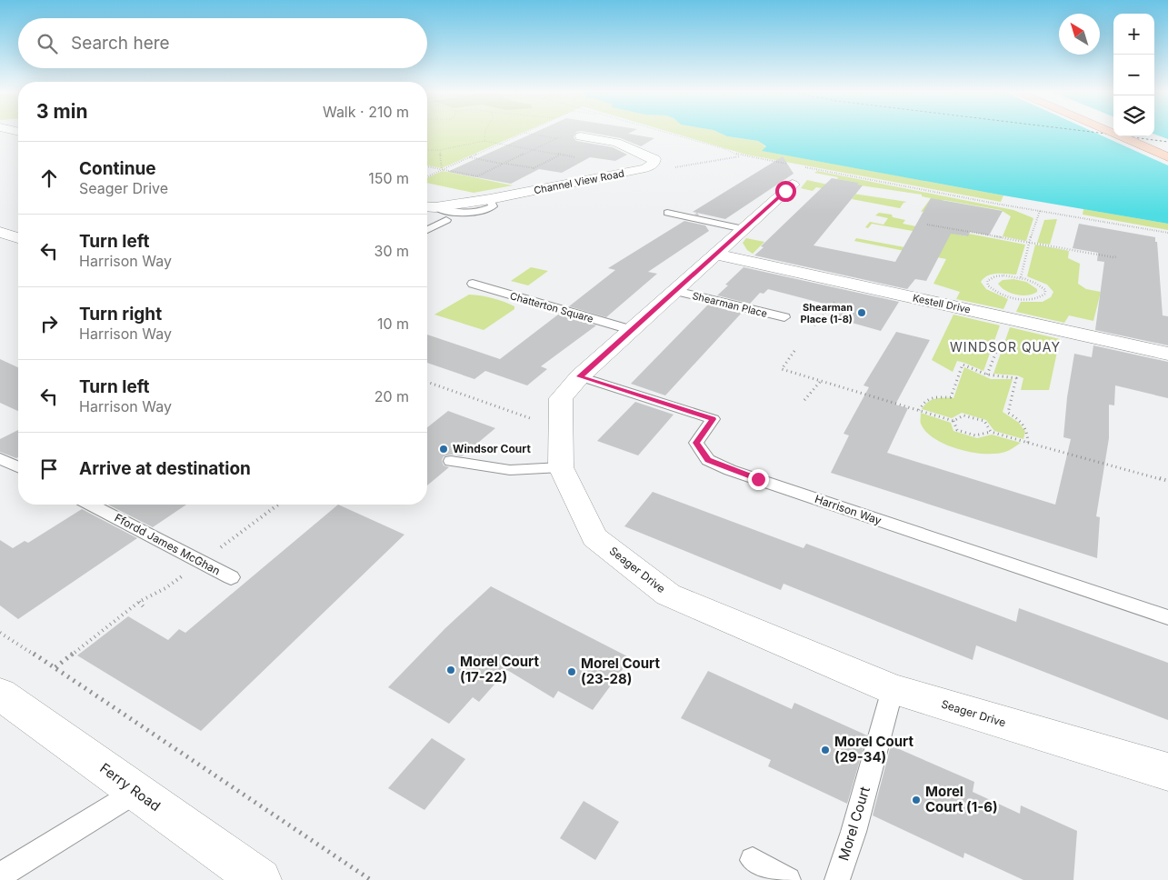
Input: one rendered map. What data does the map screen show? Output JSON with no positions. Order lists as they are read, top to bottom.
{
  "streets": {
    "street": [
      "Channel View Road",
      "Kestell Drive",
      "Seager Drive",
      "Ferry Road"
    ],
    "lane": [
      "Shearman Place",
      "Chatterton Square",
      "Harrison Way",
      "Ffordd James McGhan",
      "Morel Court"
    ]
  },
  "crossings": [
    ["Kestell Drive", "Seager Drive"],
    ["Shearman Place", "Seager Drive"],
    ["Chatterton Square", "Seager Drive"],
    ["Harrison Way", "Seager Drive"],
    ["Seager Drive", "Morel Court"]
  ],
  "districts": ["WINDSOR QUAY"],
  "places": [
    "Shearman Place (1-8)",
    "Windsor Court",
    "Morel Court (17-22)",
    "Morel Court (23-28)",
    "Morel Court (29-34)",
    "Morel Court (1-6)"
  ],
  "north": "top left",
  "page": {
    "map_buttons": ["+", "−"],
    "search": "Search here",
    "heading": ["3 min", "Walk · 210 m"],
    "list": [
      ["Continue", "Seager Drive", "150 m"],
      ["Turn left", "Harrison Way", "30 m"],
      ["Turn right", "Harrison Way", "10 m"],
      ["Turn left", "Harrison Way", "20 m"],
      "Arrive at destination"
    ]
  }
}
